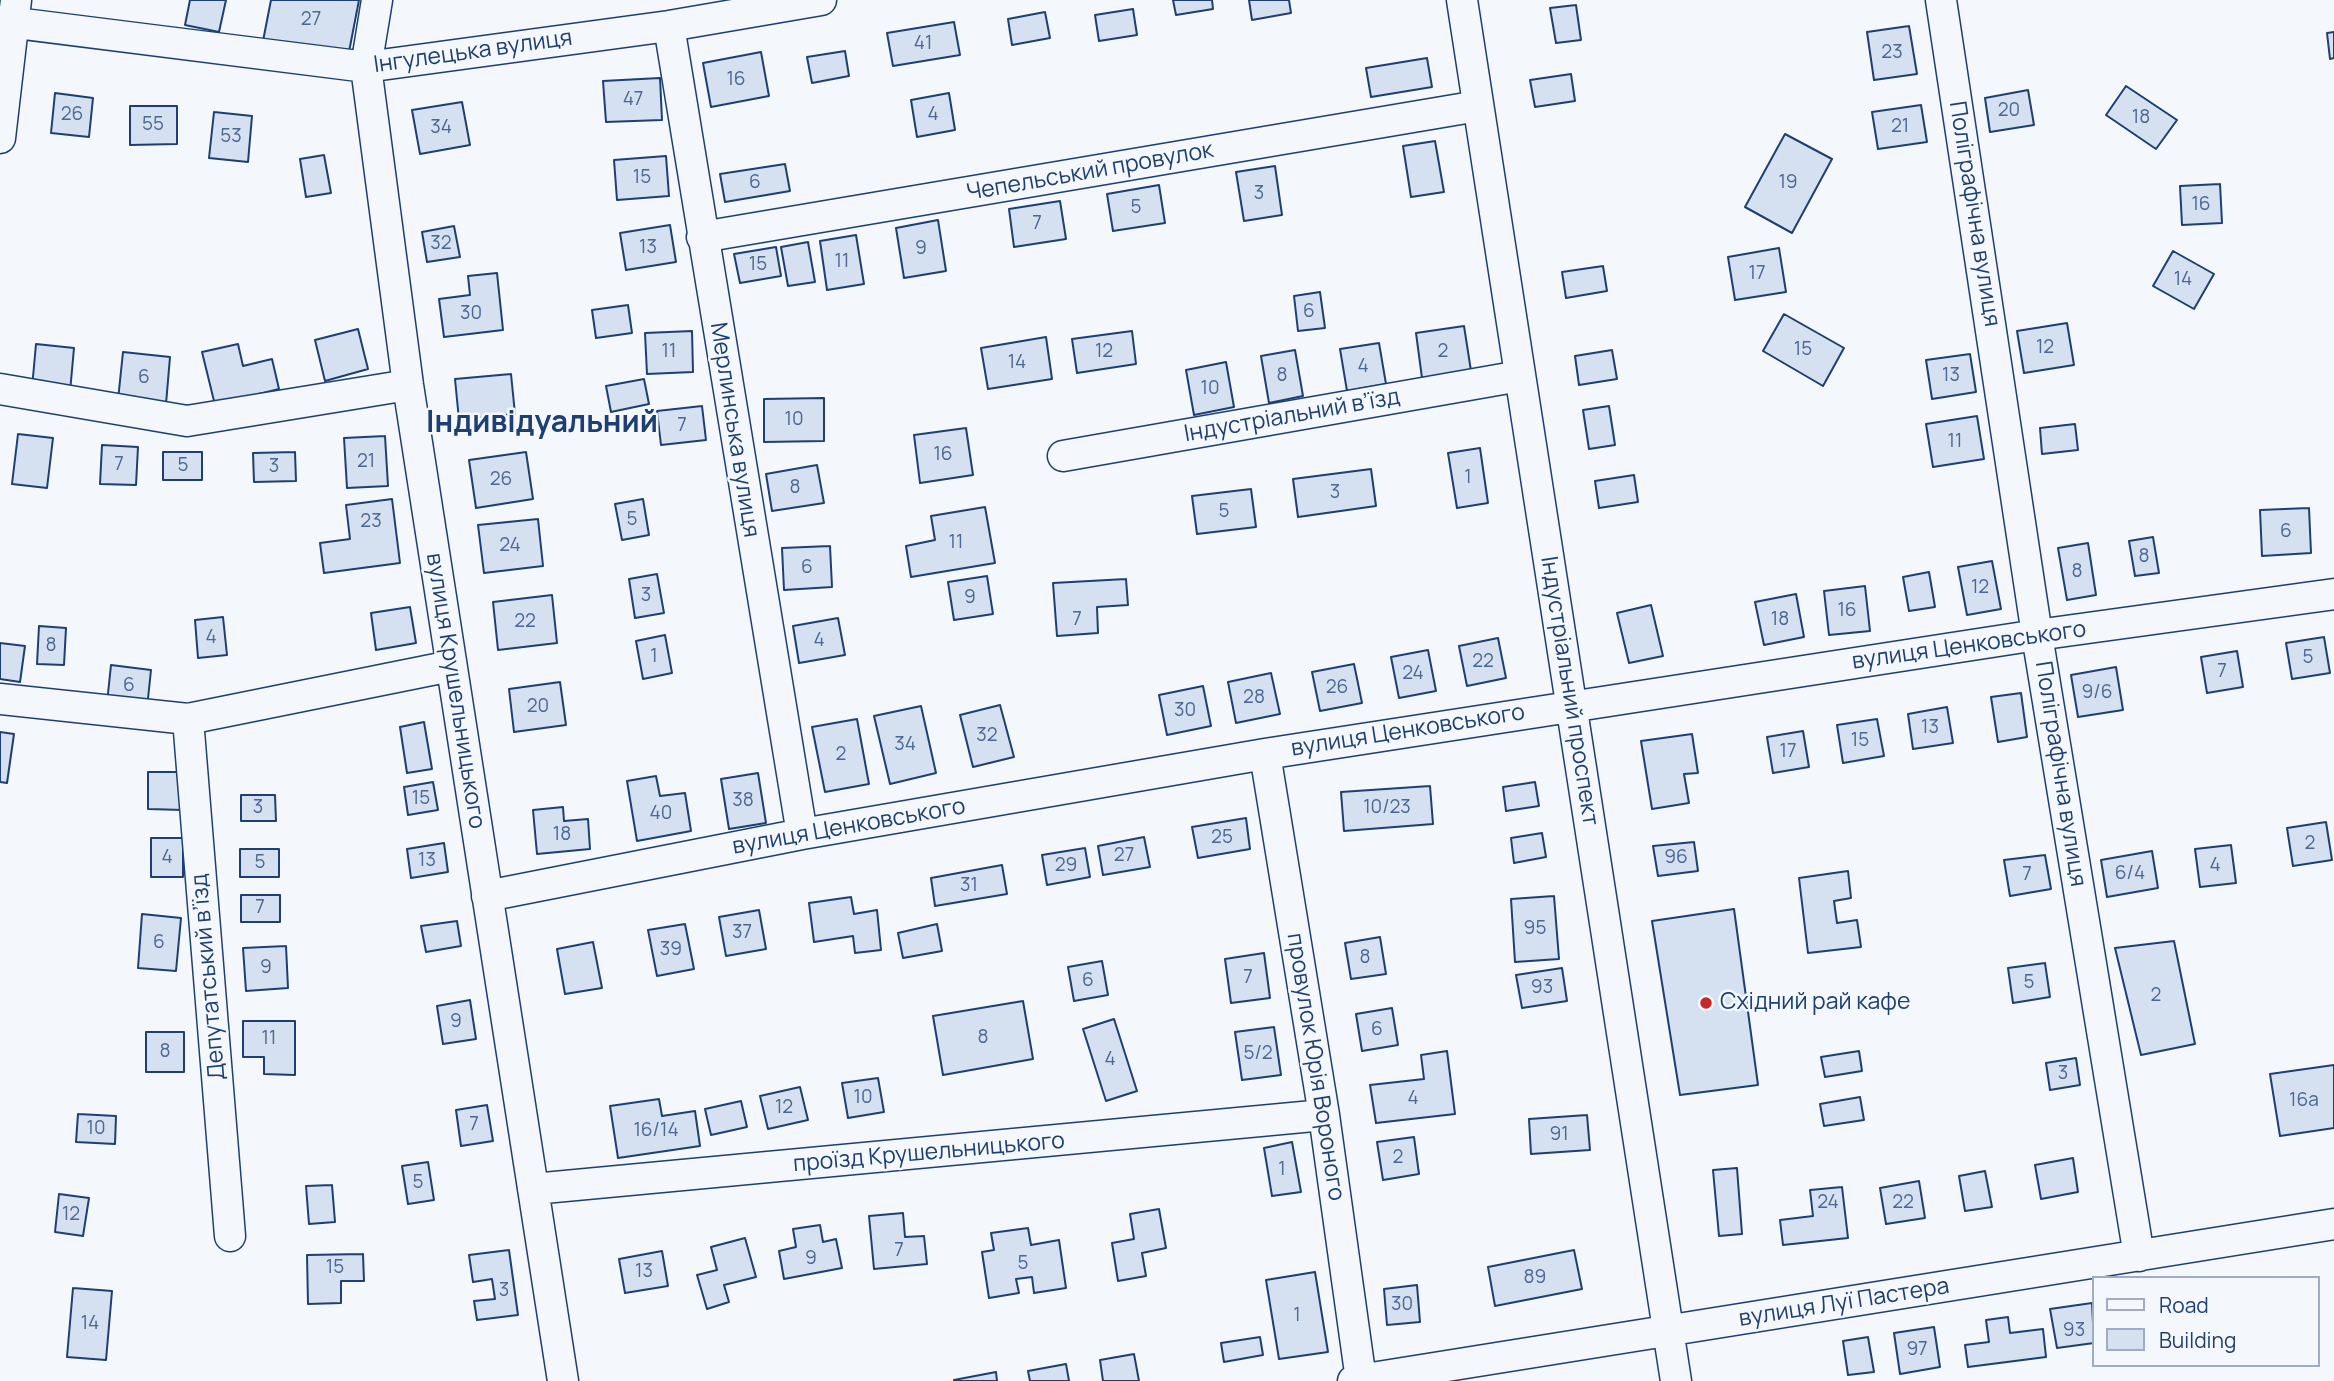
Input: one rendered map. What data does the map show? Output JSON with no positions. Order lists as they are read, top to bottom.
{
  "streets": {
    "street": [
      "Інгулецька вулиця",
      "Чепельський провулок",
      "Поліграфічна вулиця",
      "Індустріальний в’їзд",
      "Мерлинська вулиця",
      "вулиця Ценковського",
      "вулиця Крушельницького",
      "Індустріальний проспект",
      "Депутатський в’їзд",
      "провулок Юрія Вороного",
      "проїзд Крушельницького",
      "вулиця Луї Пастера"
    ]
  },
  "crossings": [
    ["Інгулецька вулиця", "Мерлинська вулиця"],
    ["Інгулецька вулиця", "вулиця Крушельницького"],
    ["Чепельський провулок", "Мерлинська вулиця"],
    ["Чепельський провулок", "Індустріальний проспект"],
    ["Поліграфічна вулиця", "вулиця Ценковського"],
    ["Поліграфічна вулиця", "вулиця Луї Пастера"],
    ["Індустріальний в’їзд", "Індустріальний проспект"],
    ["Мерлинська вулиця", "вулиця Ценковського"],
    ["вулиця Ценковського", "вулиця Крушельницького"],
    ["вулиця Ценковського", "Індустріальний проспект"],
    ["вулиця Ценковського", "провулок Юрія Вороного"],
    ["вулиця Крушельницького", "проїзд Крушельницького"],
    ["Індустріальний проспект", "вулиця Луї Пастера"],
    ["провулок Юрія Вороного", "проїзд Крушельницького"],
    ["провулок Юрія Вороного", "вулиця Луї Пастера"]
  ],
  "districts": ["Індивідуальний"],
  "places": ["Східний рай кафе"],
  "house_numbers": [
    "27",
    "41",
    "23",
    "16",
    "47",
    "20",
    "26",
    "4",
    "18",
    "55",
    "21",
    "34",
    "53",
    "15",
    "6",
    "19",
    "3",
    "16",
    "5",
    "7",
    "32",
    "13",
    "9",
    "11",
    "15",
    "17",
    "14",
    "6",
    "30",
    "12",
    "15",
    "11",
    "12",
    "2",
    "14",
    "4",
    "8",
    "13",
    "6",
    "10",
    "10",
    "7",
    "11",
    "16",
    "21",
    "7",
    "5",
    "3",
    "1",
    "26",
    "8",
    "3",
    "5",
    "5",
    "23",
    "6",
    "11",
    "24",
    "8",
    "6",
    "8",
    "12",
    "3",
    "9",
    "16",
    "7",
    "18",
    "22",
    "4",
    "4",
    "8",
    "1",
    "5",
    "22",
    "7",
    "24",
    "6",
    "26",
    "9/6",
    "28",
    "20",
    "30",
    "13",
    "32",
    "15",
    "34",
    "17",
    "2",
    "15",
    "38",
    "3",
    "10/23",
    "40",
    "18",
    "25",
    "2",
    "27",
    "4",
    "96",
    "13",
    "5",
    "29",
    "4",
    "6/4",
    "7",
    "31",
    "7",
    "95",
    "37",
    "6",
    "39",
    "8",
    "9",
    "7",
    "6",
    "5",
    "93",
    "2",
    "9",
    "6",
    "8",
    "11",
    "8",
    "5/2",
    "4",
    "3",
    "10",
    "4",
    "16а",
    "12",
    "7",
    "10",
    "16/14",
    "91",
    "2",
    "1",
    "5",
    "24",
    "22",
    "12",
    "7",
    "9",
    "5",
    "15",
    "13",
    "89",
    "3",
    "30",
    "1",
    "14",
    "93",
    "97"
  ],
  "legend": ["Road", "Building"]
}
